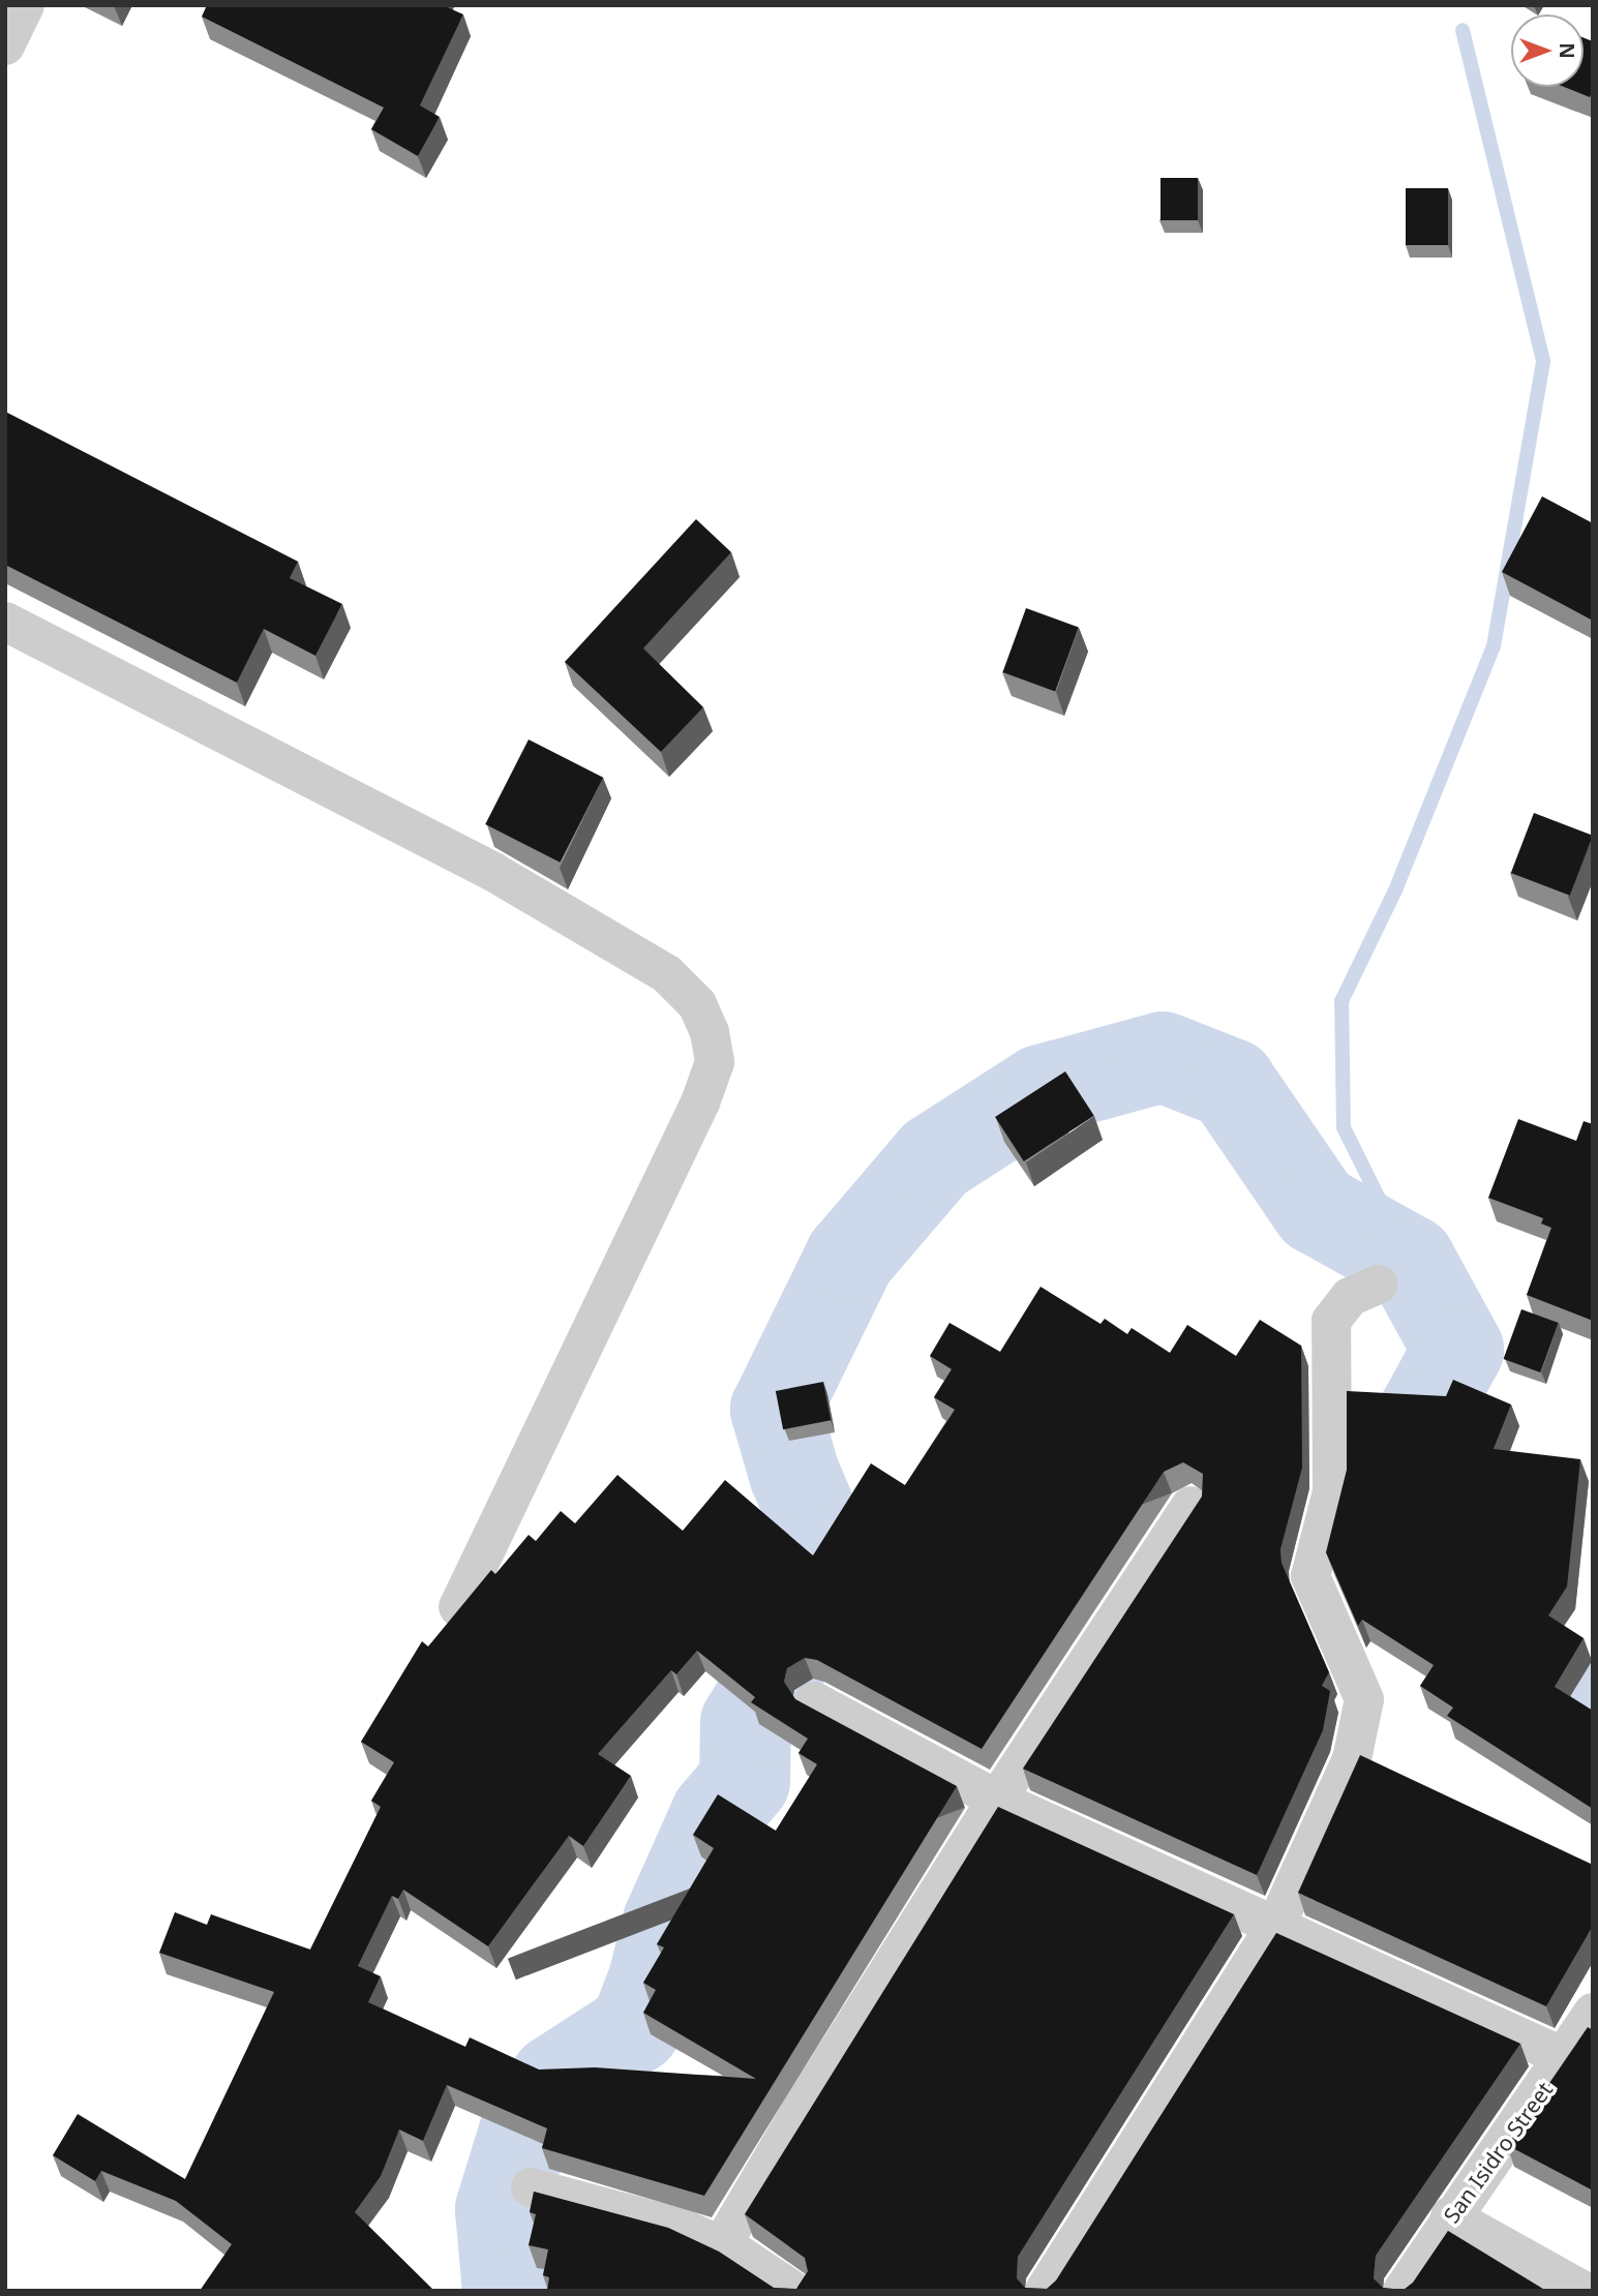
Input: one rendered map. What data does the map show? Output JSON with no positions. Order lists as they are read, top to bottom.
{
  "streets": {
    "street": ["San Isidro Street"]
  },
  "north": "right"
}
